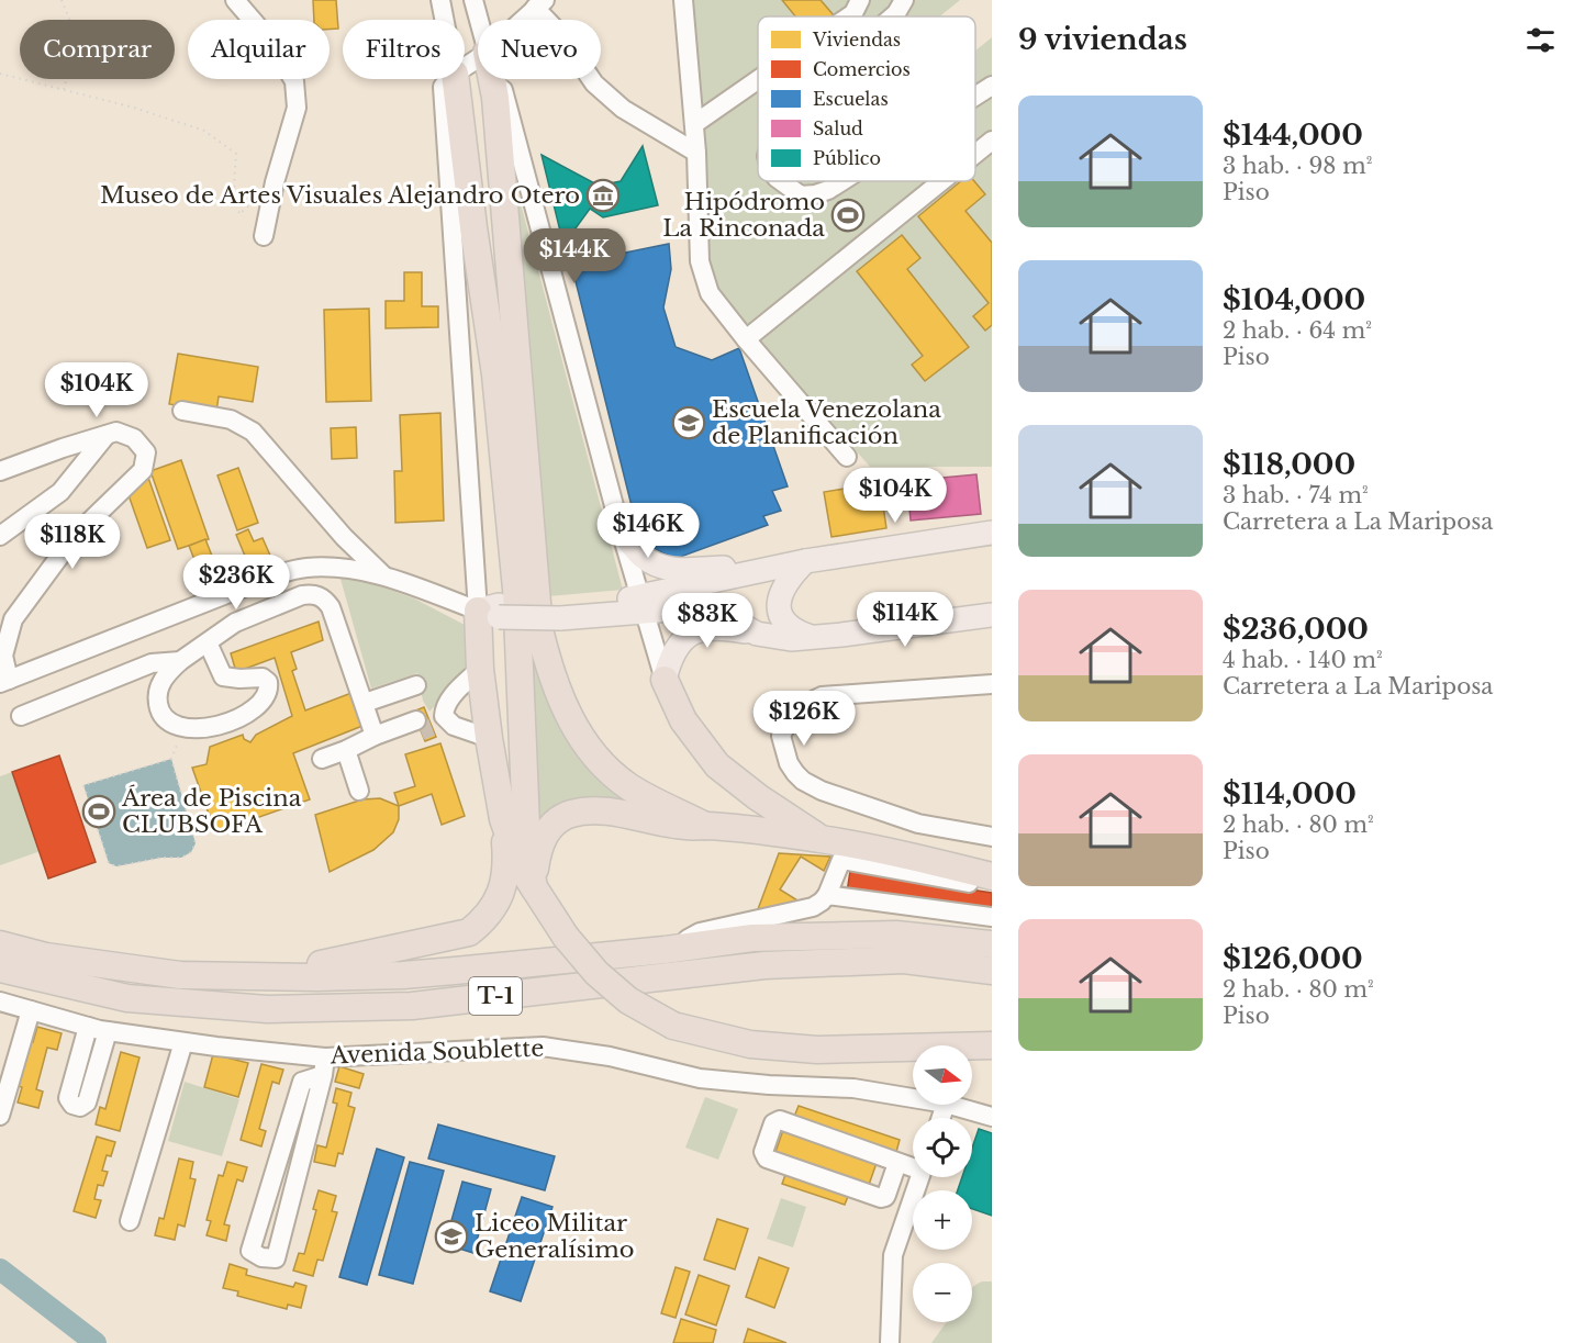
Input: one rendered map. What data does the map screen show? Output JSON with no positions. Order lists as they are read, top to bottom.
{
  "streets": {
    "highway": ["T-1"],
    "street": ["Avenida Soublette"]
  },
  "places": {
    "museum": ["Museo de Artes Visuales Alejandro Otero"],
    "sports": ["Hipódromo La Rinconada", "Área de Piscina CLUBSOFA"],
    "school or university": ["Escuela Venezolana de Planificación", "Liceo Militar Generalísimo"]
  },
  "legend": [
    "Viviendas",
    "Comercios",
    "Escuelas",
    "Salud",
    "Público"
  ],
  "north": "right",
  "page": {
    "heading": "9 viviendas",
    "chip": [
      "Comprar",
      "Alquilar",
      "Filtros",
      "Nuevo"
    ],
    "list": [
      {
        "name": "$144,000",
        "note": "3 hab. · 98 m² · Piso"
      },
      {
        "name": "$104,000",
        "note": "2 hab. · 64 m² · Piso"
      },
      {
        "name": "$118,000",
        "note": "3 hab. · 74 m² · Carretera a La Mariposa"
      },
      {
        "name": "$236,000",
        "note": "4 hab. · 140 m² · Carretera a La Mariposa"
      },
      {
        "name": "$114,000",
        "note": "2 hab. · 80 m² · Piso"
      },
      {
        "name": "$126,000",
        "note": "2 hab. · 80 m² · Piso"
      }
    ],
    "price": [
      "$144K",
      "$104K",
      "$104K",
      "$146K",
      "$118K",
      "$236K",
      "$114K",
      "$83K",
      "$126K"
    ],
    "map_buttons": ["+", "−"]
  }
}
